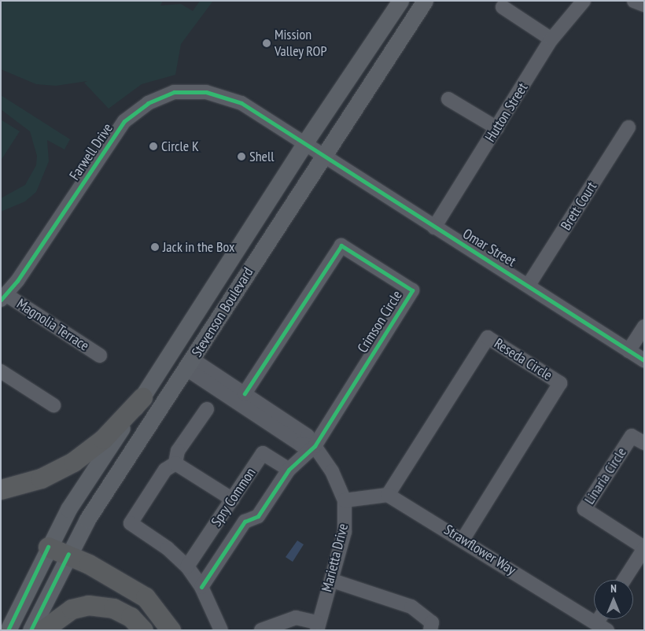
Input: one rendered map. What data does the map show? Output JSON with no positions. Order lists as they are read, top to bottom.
{
  "streets": {
    "main road": ["Stevenson Boulevard"],
    "street": [
      "Hutton Street",
      "Farwell Drive",
      "Brett Court",
      "Omar Street",
      "Crimson Circle",
      "Magnolia Terrace",
      "Reseda Circle",
      "Linaria Circle",
      "Spry Common",
      "Strawflower Way",
      "Marietta Drive"
    ]
  },
  "crossings": [
    ["Hutton Street", "Omar Street"],
    ["Farwell Drive", "Omar Street"],
    ["Farwell Drive", "Stevenson Boulevard"],
    ["Farwell Drive", "Magnolia Terrace"],
    ["Brett Court", "Omar Street"],
    ["Omar Street", "Stevenson Boulevard"],
    ["Stevenson Boulevard", "Marietta Drive"],
    ["Crimson Circle", "Spry Common"],
    ["Crimson Circle", "Marietta Drive"],
    ["Reseda Circle", "Strawflower Way"],
    ["Spry Common", "Marietta Drive"]
  ],
  "places": [
    "Mission Valley ROP",
    "Circle K",
    "Shell",
    "Jack in the Box"
  ],
  "north": "top"
}
